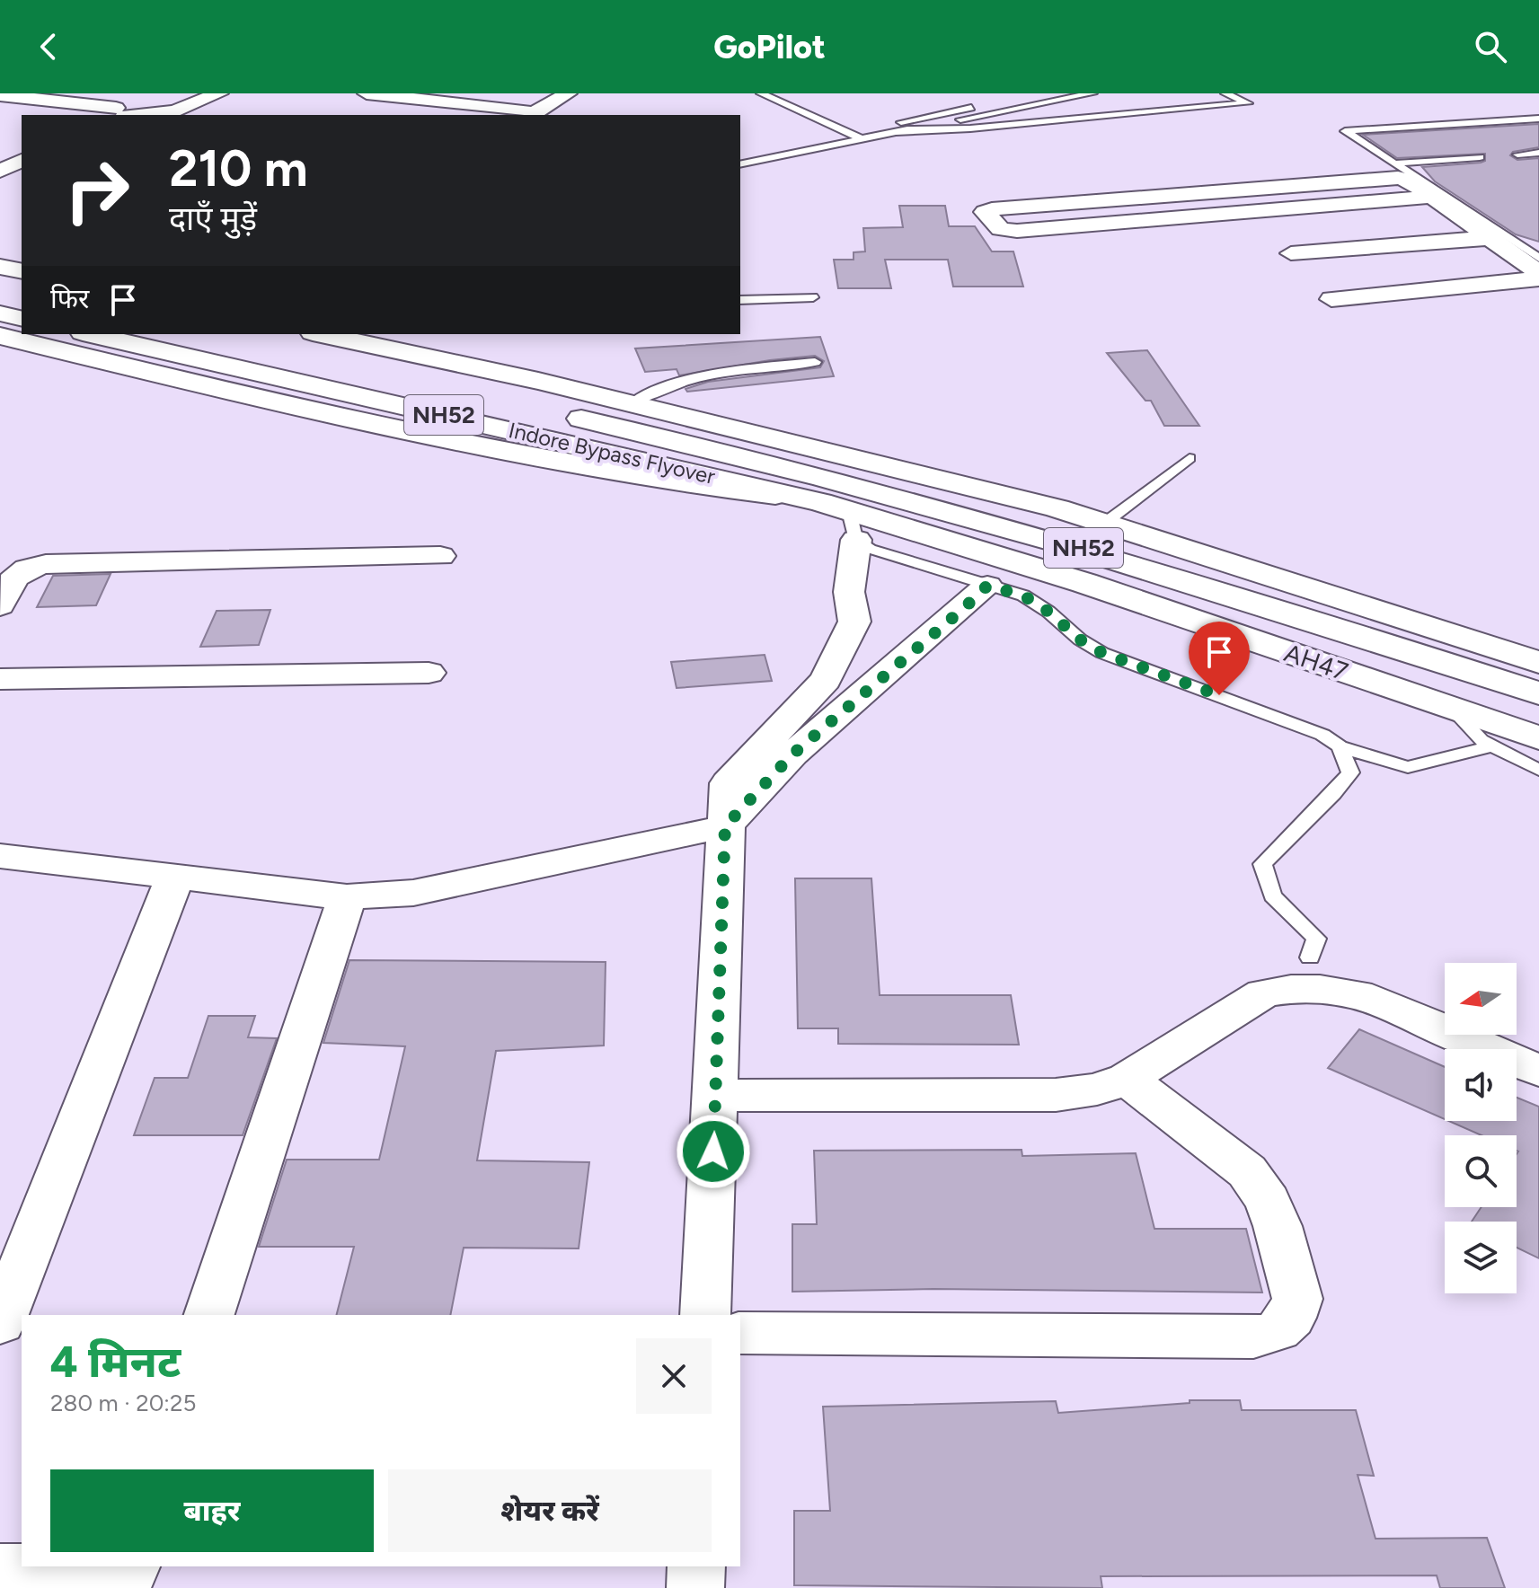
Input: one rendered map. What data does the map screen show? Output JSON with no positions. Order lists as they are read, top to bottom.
{
  "streets": {
    "main road": ["NH52", "Indore Bypass Flyover", "AH47"]
  },
  "crossings": [
    ["Indore Bypass Flyover", "AH47"]
  ],
  "north": "left",
  "page": {
    "header": "GoPilot",
    "turn": ["210 m", "दाएँ मुड़ें"],
    "then": "फिर",
    "heading": ["4 मिनट", "280 m · 20:25"],
    "buttons": ["बाहर", "शेयर करें"]
  }
}
